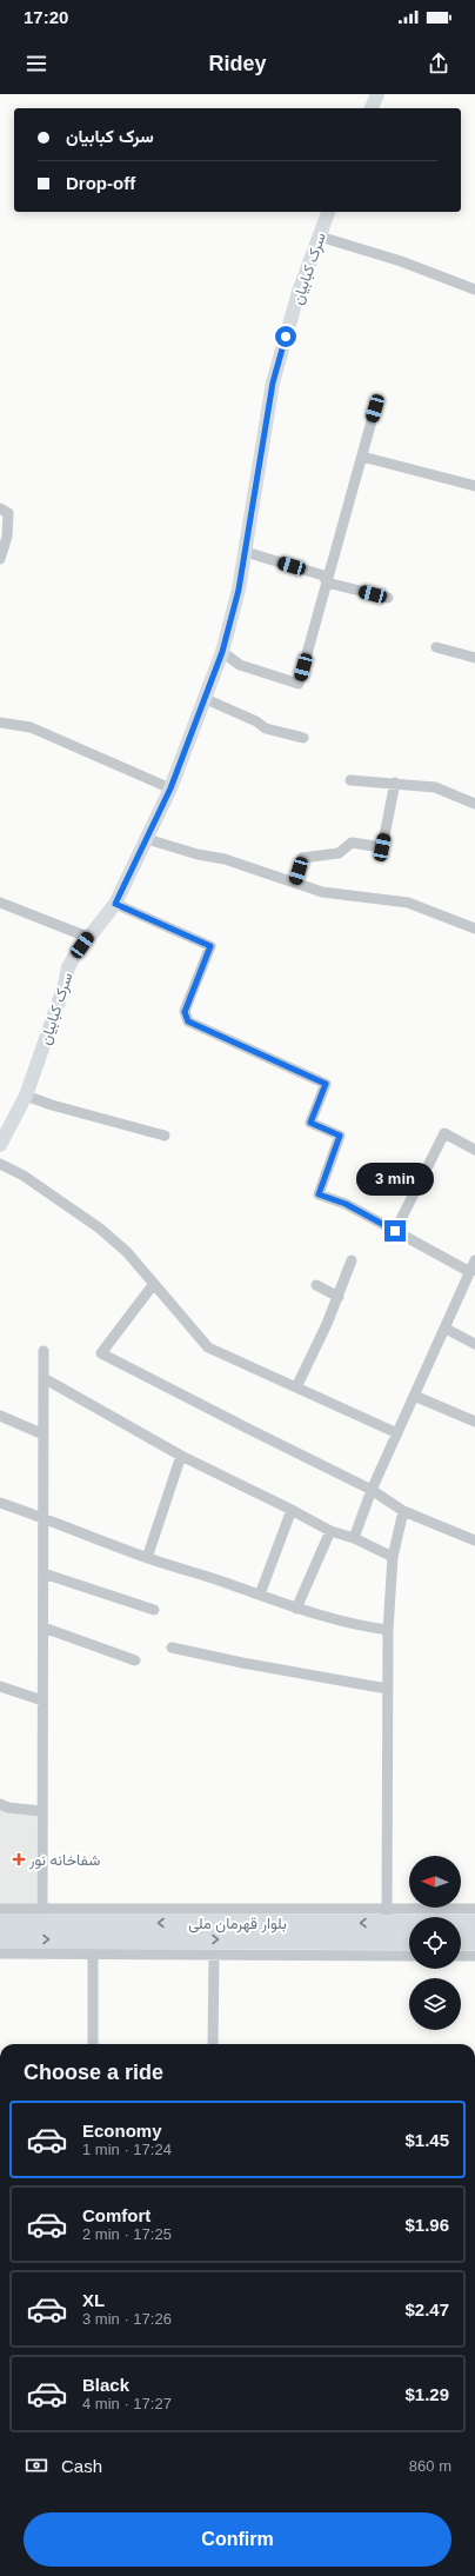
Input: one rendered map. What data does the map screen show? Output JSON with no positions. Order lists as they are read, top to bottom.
{
  "streets": {
    "highway": ["بلوار قهرمان ملی"],
    "street": ["سرک کبابیان"]
  },
  "places": {
    "health": ["شفاخانه نور"]
  },
  "north": "left",
  "page": {
    "status": "17:20",
    "header": "Ridey",
    "banner": ["سرک کبابیان", "Drop-off"],
    "bubble": "3 min",
    "heading": "Choose a ride",
    "list": [
      {
        "name": "Economy",
        "note": "1 min · 17:24",
        "value": "$1.45"
      },
      {
        "name": "Comfort",
        "note": "2 min · 17:25",
        "value": "$1.96"
      },
      {
        "name": "XL",
        "note": "3 min · 17:26",
        "value": "$2.47"
      },
      {
        "name": "Black",
        "note": "4 min · 17:27",
        "value": "$1.29"
      }
    ],
    "pay": ["Cash", "860 m"],
    "buttons": "Confirm"
  }
}
